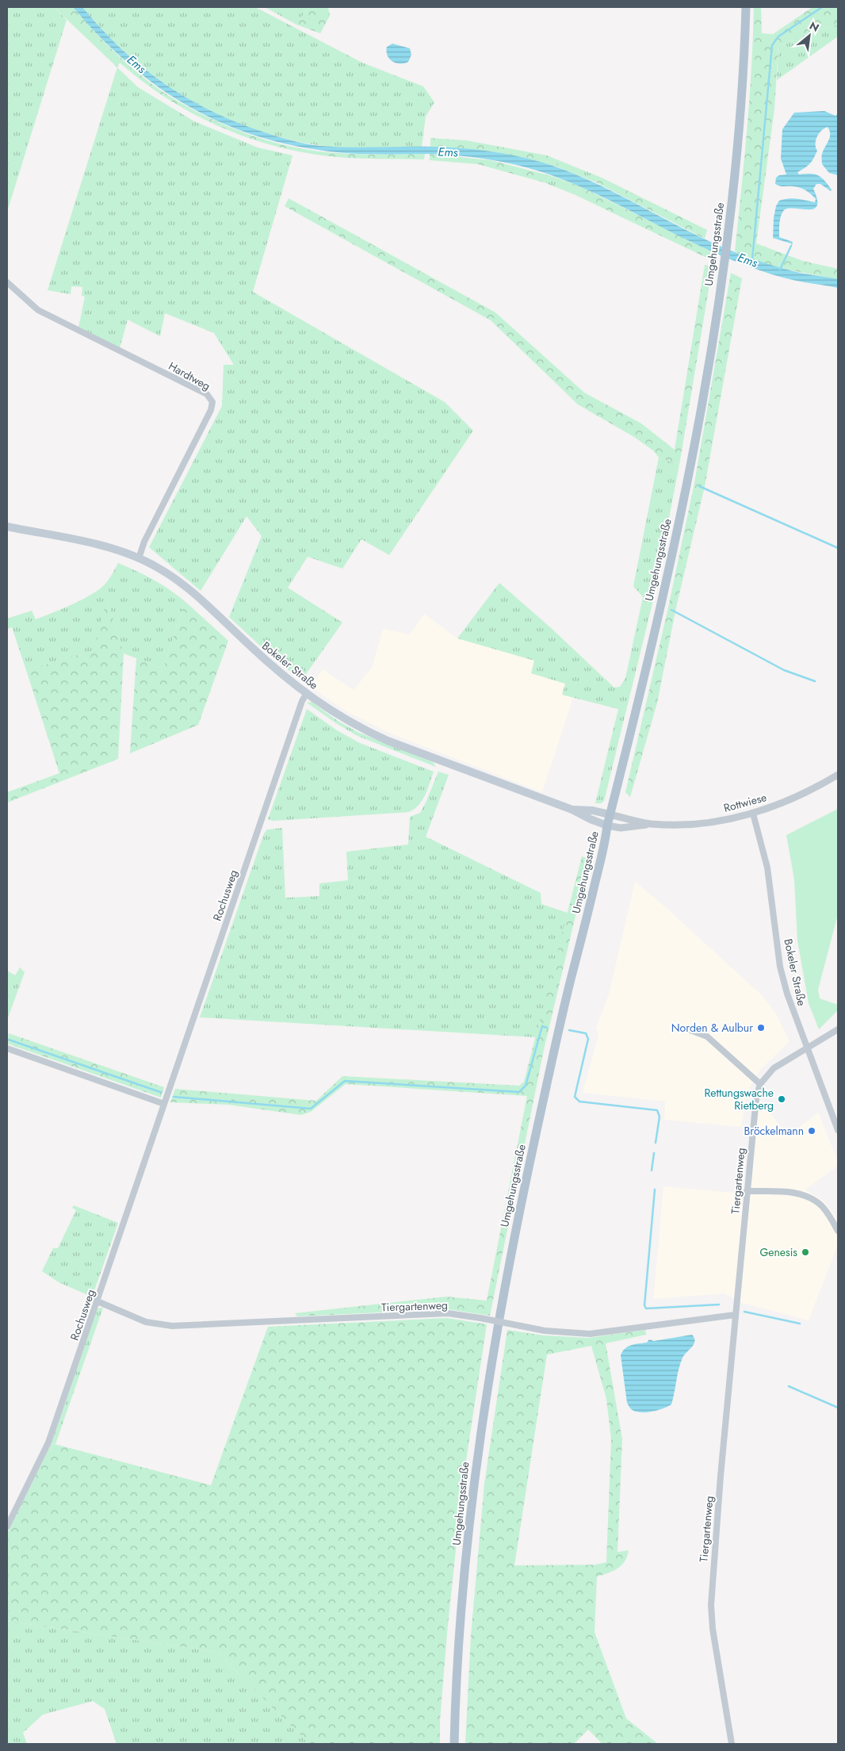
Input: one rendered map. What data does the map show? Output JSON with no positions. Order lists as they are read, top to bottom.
{
  "streets": {
    "main road": ["Umgehungsstraße", "Bokeler Straße"],
    "street": [
      "Hardtweg",
      "Rottwiese",
      "Rochusweg",
      "Tiergartenweg"
    ]
  },
  "crossings": [
    ["Umgehungsstraße", "Bokeler Straße"],
    ["Umgehungsstraße", "Rottwiese"],
    ["Hardtweg", "Bokeler Straße"],
    ["Bokeler Straße", "Rottwiese"],
    ["Bokeler Straße", "Rochusweg"],
    ["Bokeler Straße", "Tiergartenweg"],
    ["Rochusweg", "Tiergartenweg"]
  ],
  "water": ["Ems"],
  "places": [
    "Norden & Aulbur",
    "Rettungswache Rietberg",
    "Bröckelmann",
    "Genesis"
  ],
  "north": "top right"
}
